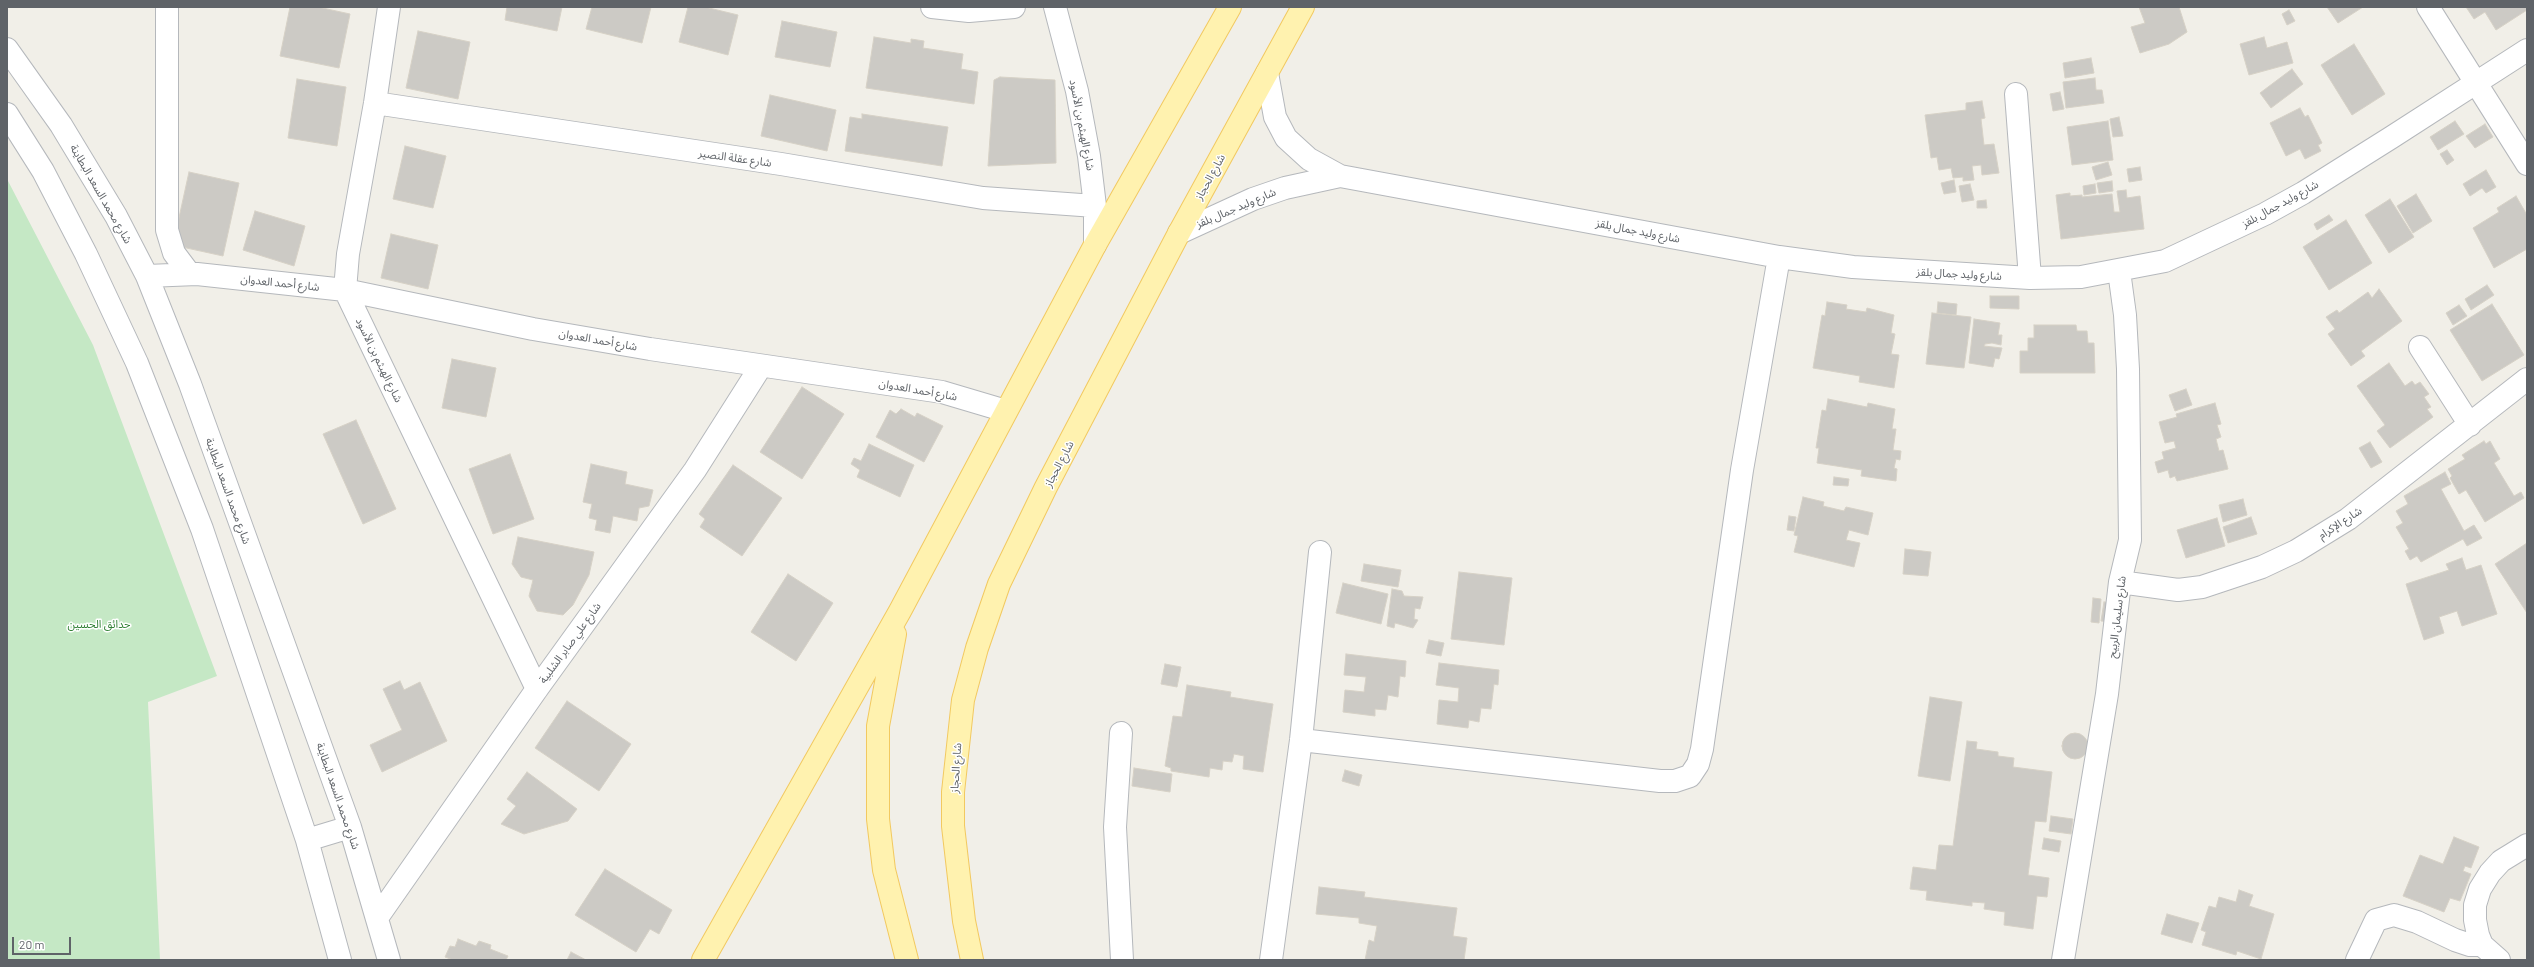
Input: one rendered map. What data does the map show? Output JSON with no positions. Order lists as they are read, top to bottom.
{
  "streets": {
    "main road": ["شارع الحجاز"],
    "street": [
      "شارع الهيثم بن الأسود",
      "شارع عقلة النصير",
      "شارع محمد السعد البطاينة",
      "شارع وليد جمال بلقز",
      "شارع أحمد العدوان",
      "شارع الإكرام",
      "شارع سليمان الربيح",
      "شارع علي صابر الشلبية"
    ]
  },
  "crossings": [
    ["شارع الهيثم بن الأسود", "شارع عقلة النصير"],
    ["شارع الهيثم بن الأسود", "شارع أحمد العدوان"],
    ["شارع الهيثم بن الأسود", "شارع علي صابر الشلبية"],
    ["شارع الحجاز", "شارع وليد جمال بلقز"],
    ["شارع محمد السعد البطاينة", "شارع أحمد العدوان"],
    ["شارع محمد السعد البطاينة", "شارع علي صابر الشلبية"],
    ["شارع وليد جمال بلقز", "شارع سليمان الربيح"],
    ["شارع أحمد العدوان", "شارع علي صابر الشلبية"],
    ["شارع الإكرام", "شارع سليمان الربيح"]
  ],
  "parks": ["حدائق الحسين"],
  "scale_bar": "20 m"
}
